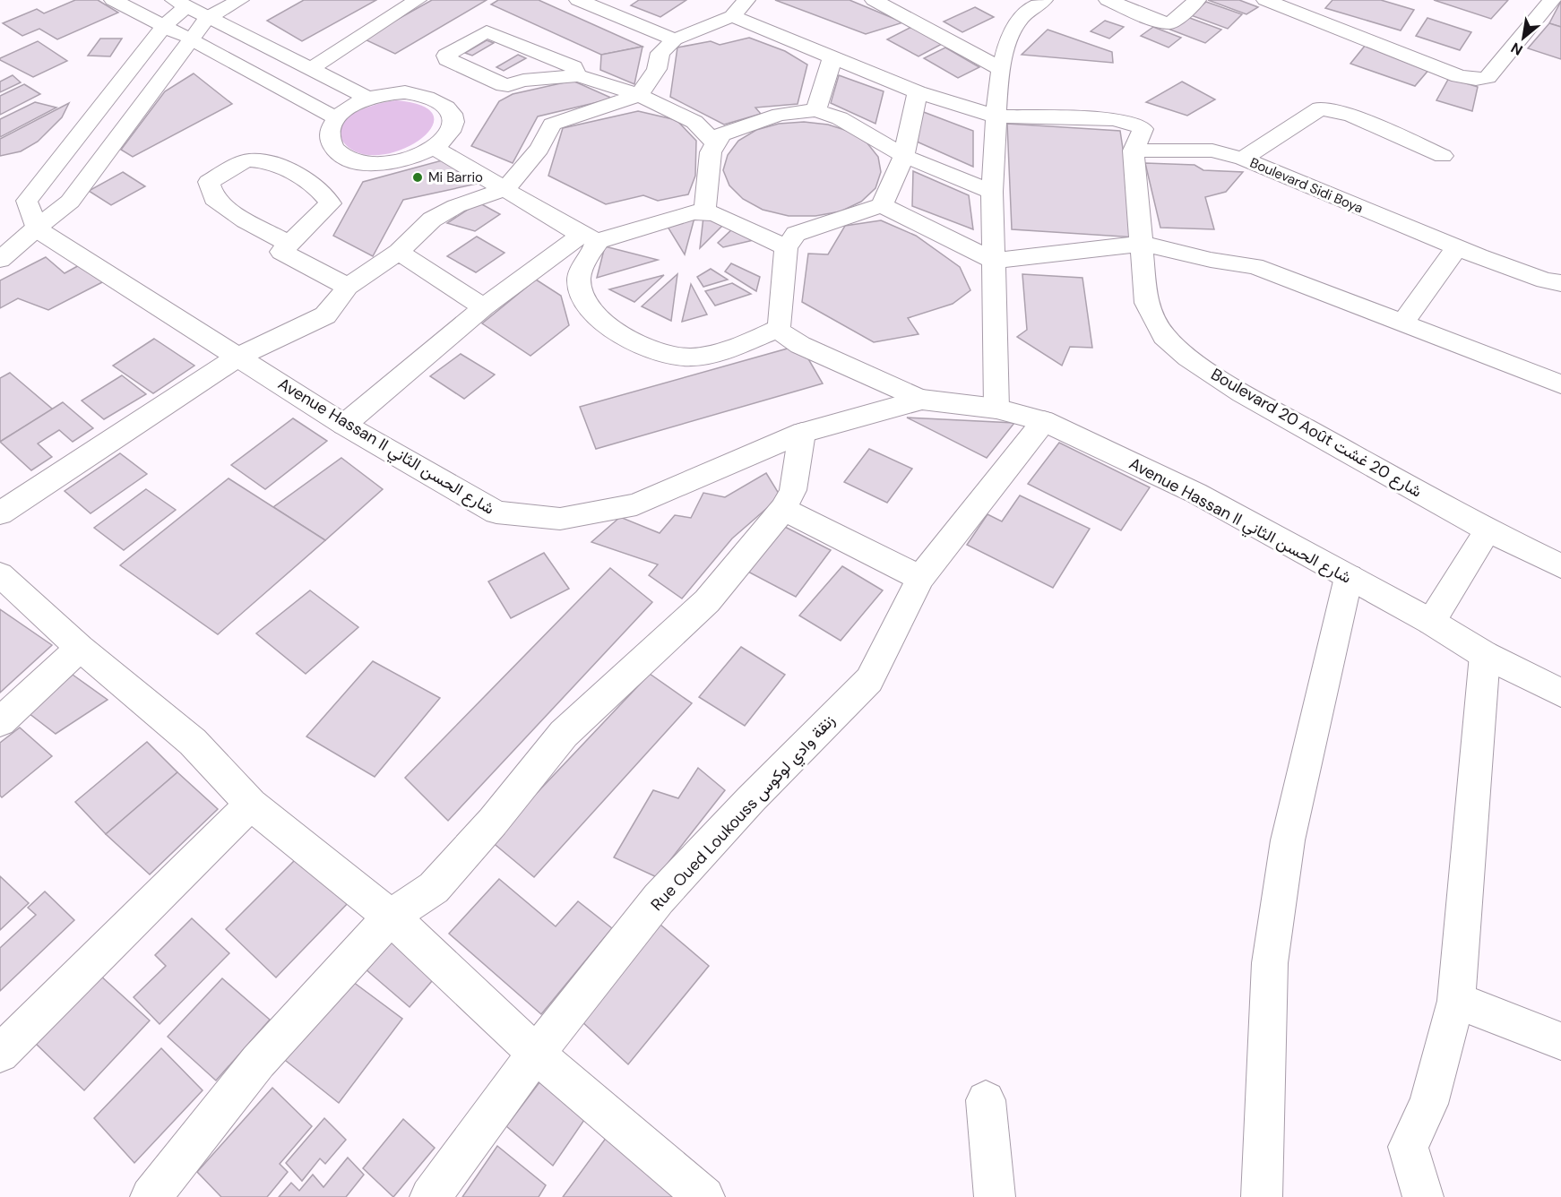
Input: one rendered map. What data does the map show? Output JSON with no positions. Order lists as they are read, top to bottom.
{
  "streets": {
    "street": [
      "Boulevard Sidi Boya",
      "Boulevard 20 Août شارع 20 غشت",
      "Avenue Hassan II شارع الحسن الثاني",
      "Rue Oued Loukouss زنقة وادي لوكوس"
    ]
  },
  "crossings": [
    ["Avenue Hassan II شارع الحسن الثاني", "Rue Oued Loukouss زنقة وادي لوكوس"]
  ],
  "places": ["Mi Barrio"],
  "north": "bottom left"
}
